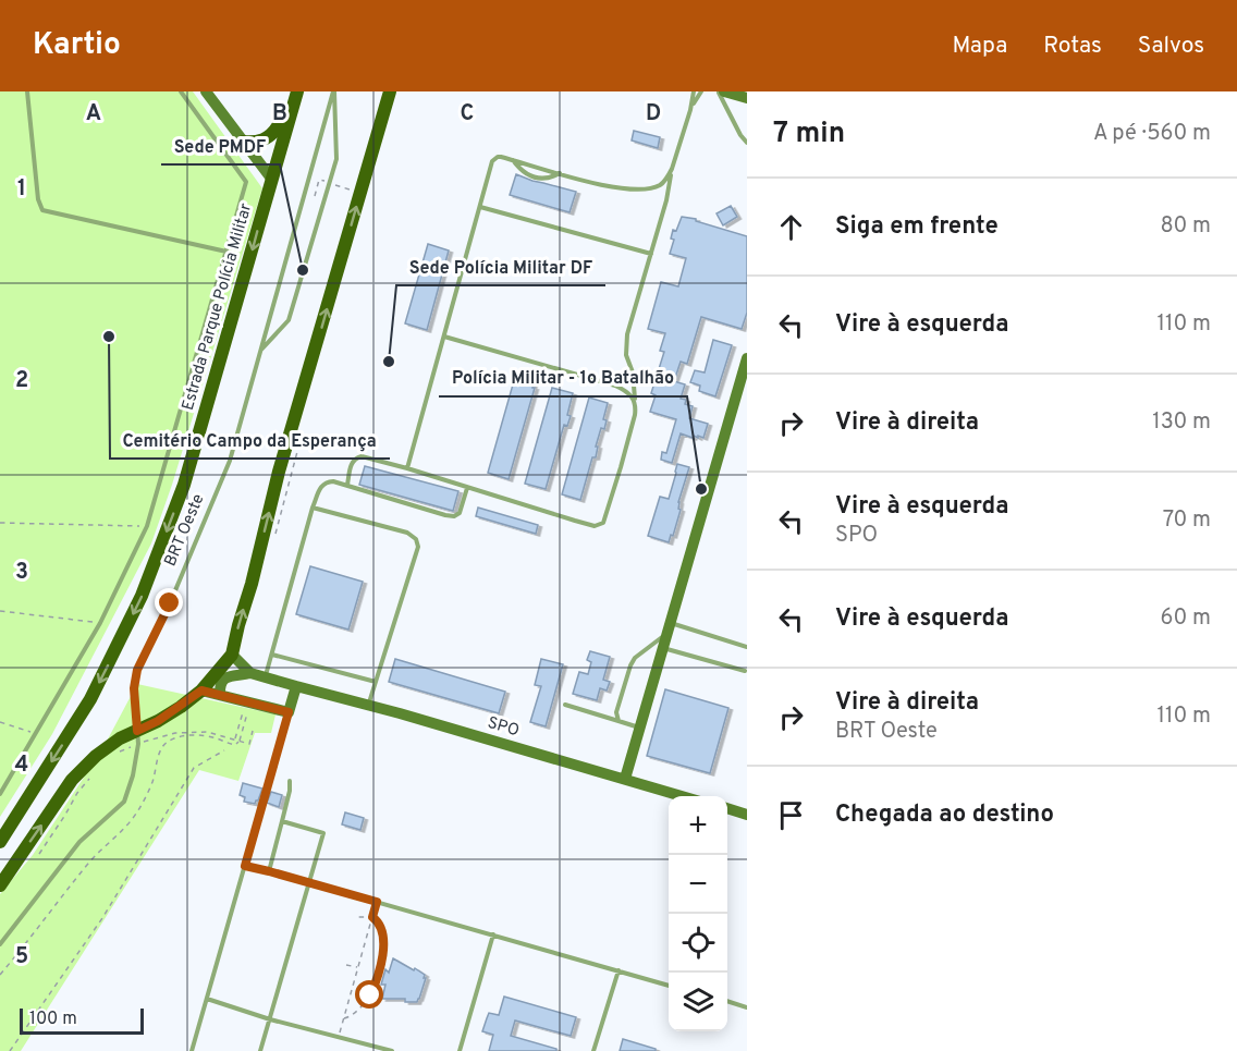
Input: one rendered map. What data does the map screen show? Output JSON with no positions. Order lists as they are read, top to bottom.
{
  "streets": {
    "main road": ["Estrada Parque Polícia Militar"],
    "street": ["SPO"],
    "lane": ["BRT Oeste"]
  },
  "places": [
    "Sede PMDF",
    "Cemitério Campo da Esperança",
    "Sede Polícia Militar DF",
    "Polícia Militar - 1o Batalhão"
  ],
  "scale_bar": "100 m",
  "page": {
    "header": "Kartio",
    "nav": ["Mapa", "Rotas", "Salvos"],
    "heading": ["7 min", "A pé · 560 m"],
    "list": [
      ["Siga em frente", "80 m"],
      ["Vire à esquerda", "110 m"],
      ["Vire à direita", "130 m"],
      ["Vire à esquerda", "SPO", "70 m"],
      ["Vire à esquerda", "60 m"],
      ["Vire à direita", "BRT Oeste", "110 m"],
      "Chegada ao destino"
    ],
    "map_buttons": ["+", "−"],
    "scale": "100 m"
  },
  "grid": {
    "columns": [
      "A",
      "B",
      "C",
      "D"
    ],
    "rows": [
      "1",
      "2",
      "3",
      "4",
      "5"
    ]
  }
}
